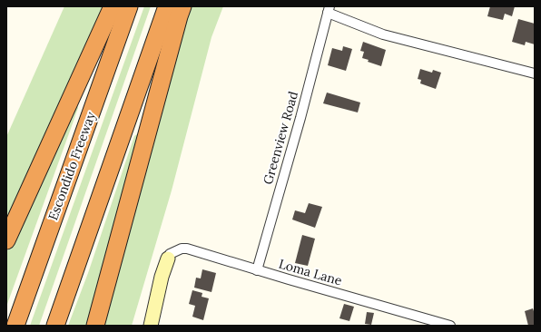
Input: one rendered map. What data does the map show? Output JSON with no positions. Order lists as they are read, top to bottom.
{
  "streets": {
    "highway": ["Escondido Freeway"],
    "street": ["Greenview Road", "Loma Lane"]
  },
  "crossings": [
    ["Greenview Road", "Loma Lane"]
  ]
}
